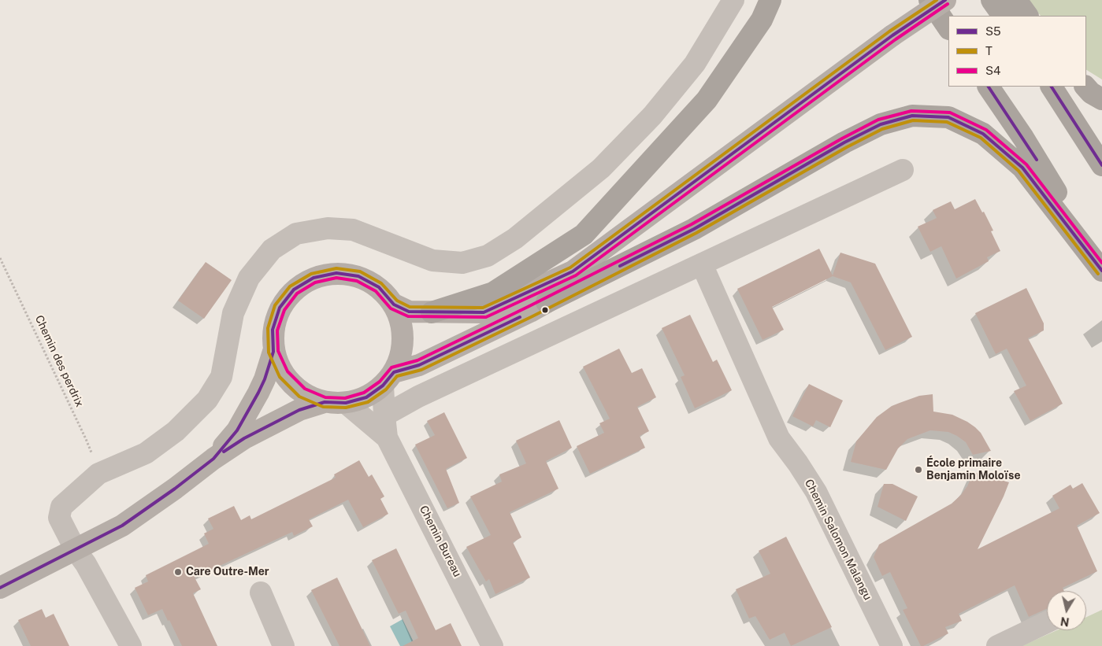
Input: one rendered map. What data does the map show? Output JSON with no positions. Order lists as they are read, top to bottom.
{
  "streets": {
    "street": ["Chemin Salomon Malangu", "Chemin Bureau"],
    "path": ["Chemin des perdrix"]
  },
  "places": ["École primaire Benjamin Moloïse", "Care Outre-Mer"],
  "lines": ["transit line S5", "transit line T", "transit line S4"],
  "legend": ["S5", "T", "S4"],
  "north": "bottom"
}
